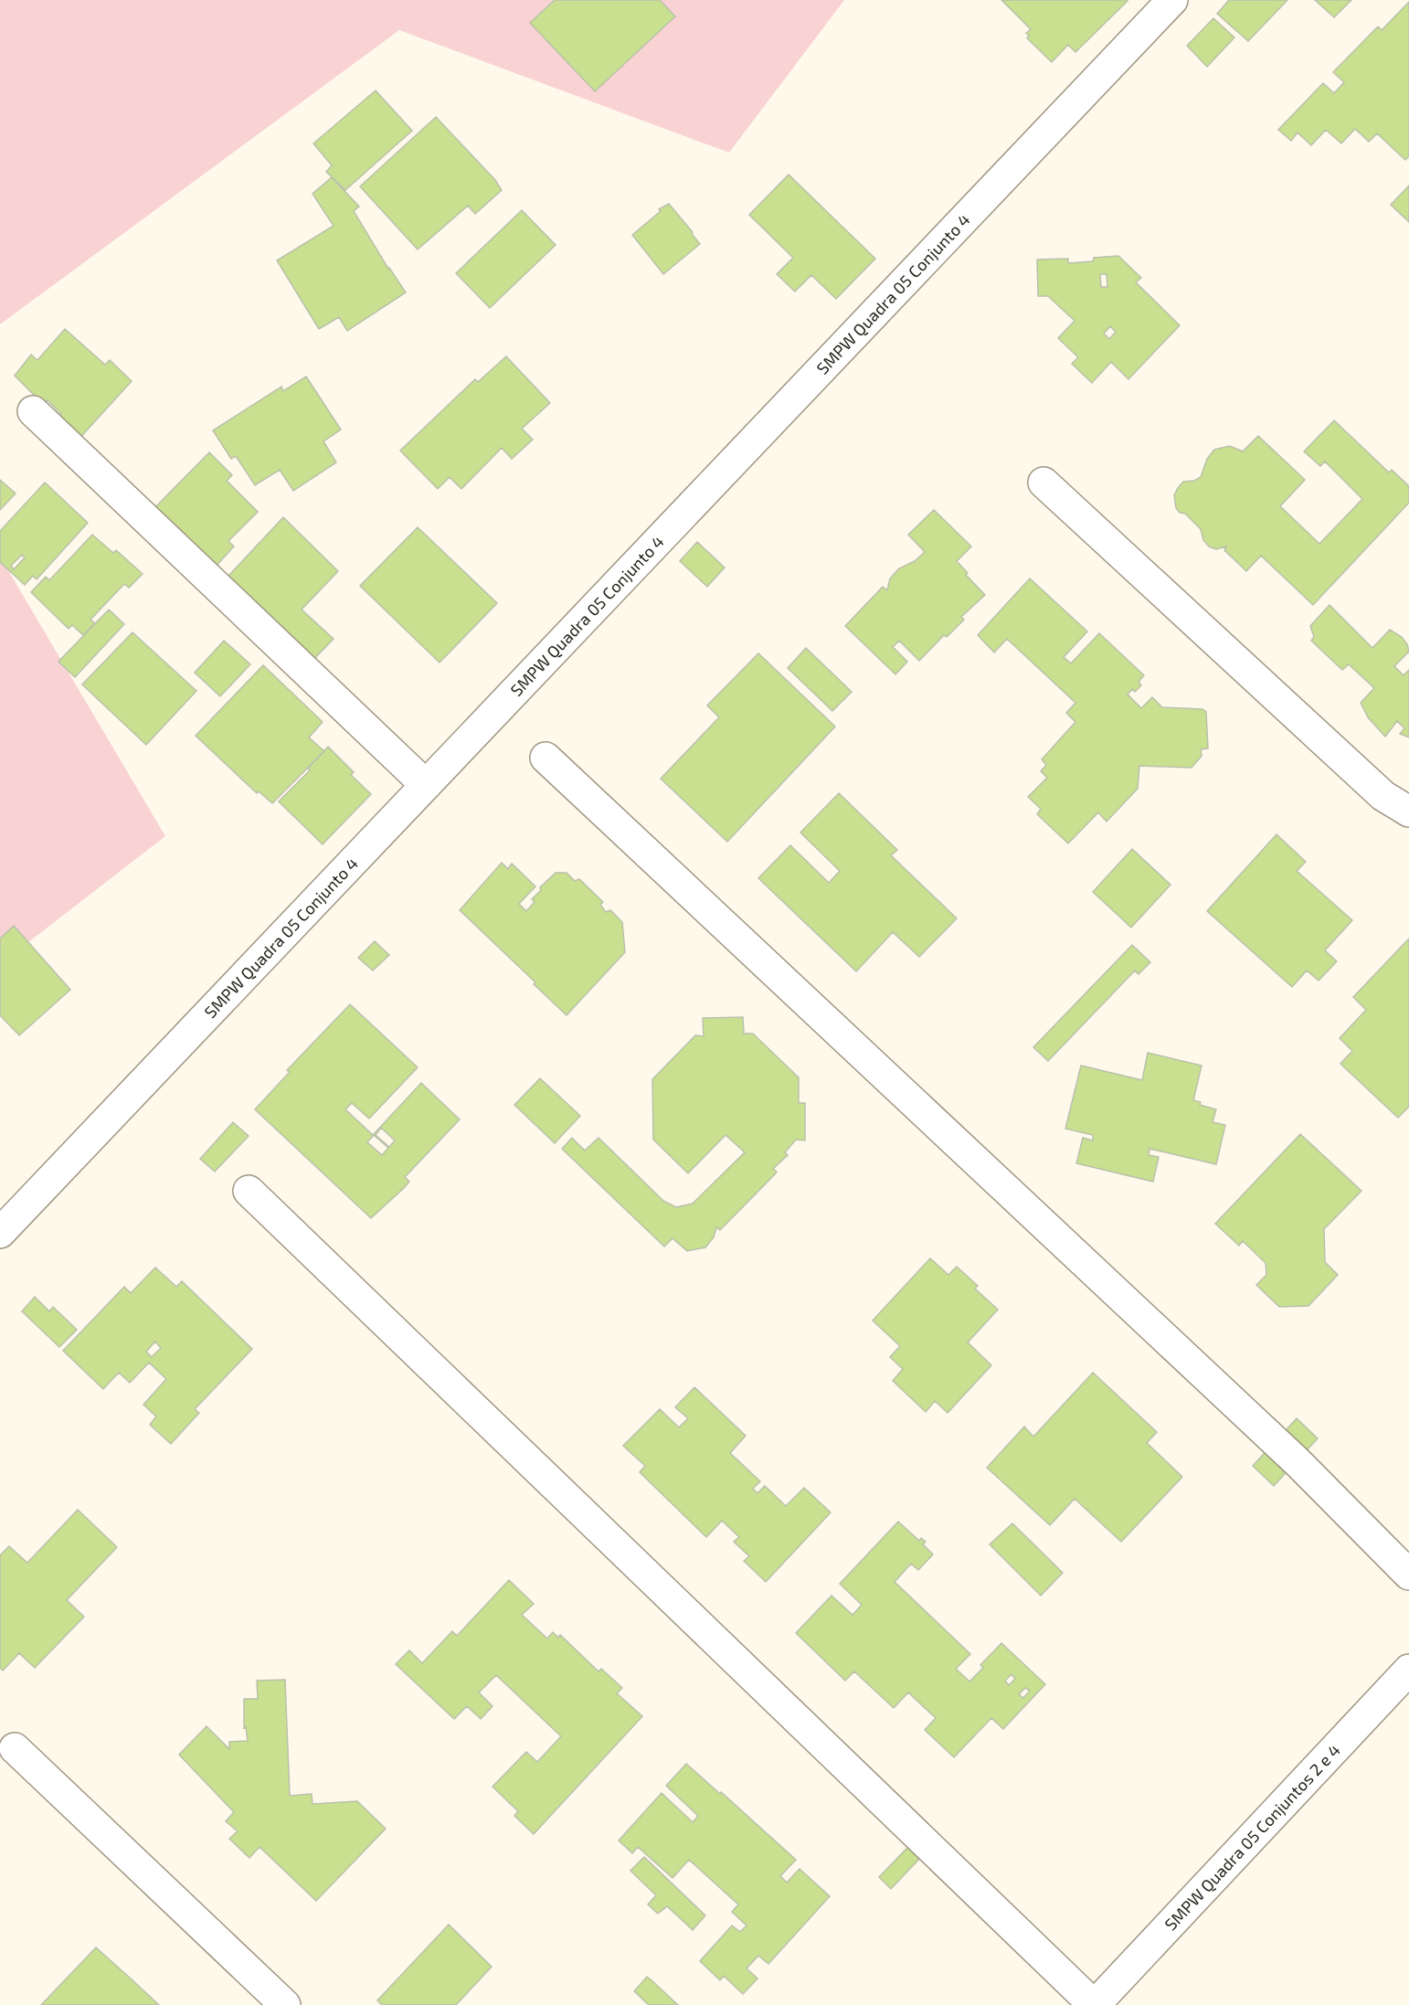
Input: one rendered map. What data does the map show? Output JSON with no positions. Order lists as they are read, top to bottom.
{
  "streets": {
    "street": ["SMPW Quadra 05 Conjunto 4", "SMPW Quadra 05 Conjuntos 2 e 4"]
  }
}
